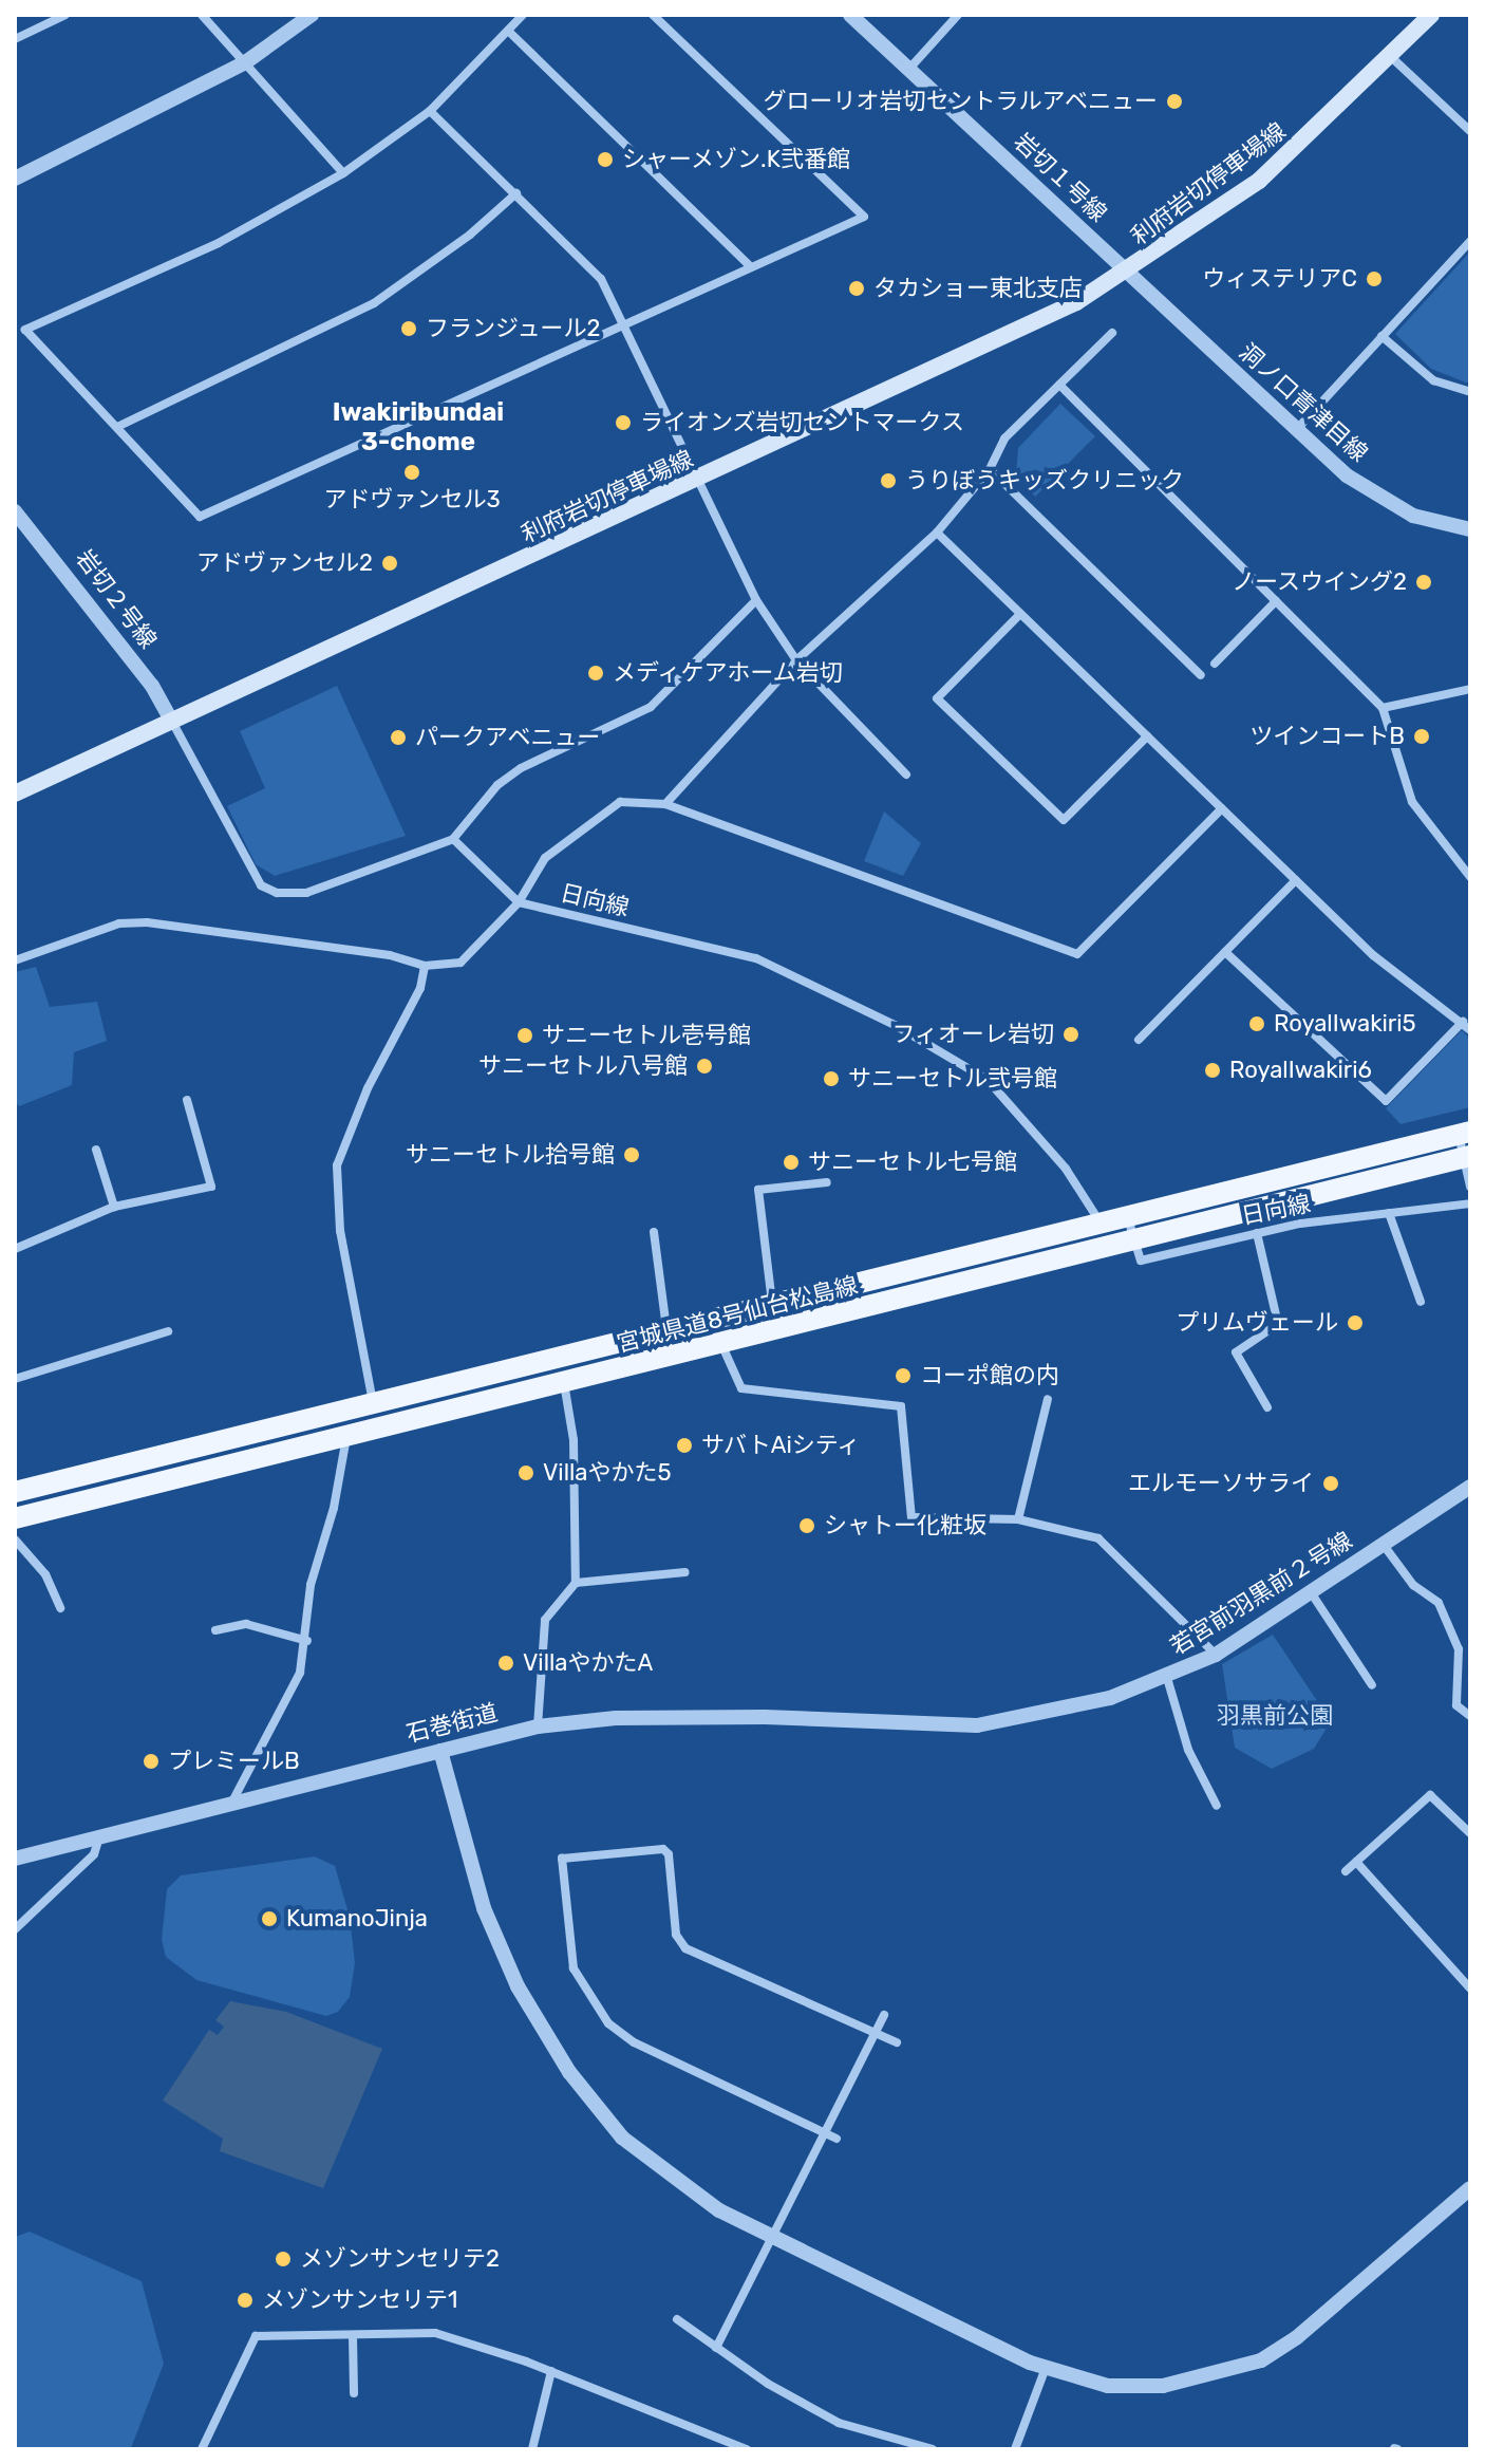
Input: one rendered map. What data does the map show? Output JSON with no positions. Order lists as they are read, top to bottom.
{
  "streets": {
    "main road": ["利府岩切停車場線", "宮城県道8号仙台松島線"],
    "street": [
      "岩切１号線",
      "洞ノ口青津目線",
      "岩切２号線",
      "日向線",
      "若宮前羽黒前２号線",
      "石巻街道"
    ]
  },
  "crossings": [
    ["岩切１号線", "利府岩切停車場線"],
    ["岩切１号線", "洞ノ口青津目線"],
    ["利府岩切停車場線", "洞ノ口青津目線"],
    ["利府岩切停車場線", "岩切２号線"],
    ["日向線", "宮城県道8号仙台松島線"],
    ["若宮前羽黒前２号線", "石巻街道"]
  ],
  "districts": ["Iwakiribundai 3-chome"],
  "parks": ["羽黒前公園"],
  "places": [
    "グローリオ岩切セントラルアベニュー",
    "シャーメゾン.K弐番館",
    "ウィステリアC",
    "タカショー東北支店",
    "フランジュール2",
    "ライオンズ岩切セントマークス",
    "アドヴァンセル3",
    "うりぼうキッズクリニック",
    "アドヴァンセル2",
    "ノースウイング2",
    "メディケアホーム岩切",
    "ツインコートB",
    "パークアベニュー",
    "RoyalIwakiri5",
    "フィオーレ岩切",
    "サニーセトル壱号館",
    "サニーセトル八号館",
    "RoyalIwakiri6",
    "サニーセトル弐号館",
    "サニーセトル拾号館",
    "サニーセトル七号館",
    "プリムヴェール",
    "コーポ館の内",
    "サバトAiシティ",
    "Villaやかた5",
    "エルモーソサライ",
    "シャトー化粧坂",
    "VillaやかたA",
    "プレミールB",
    "KumanoJinja",
    "メゾンサンセリテ2",
    "メゾンサンセリテ1"
  ]
}
